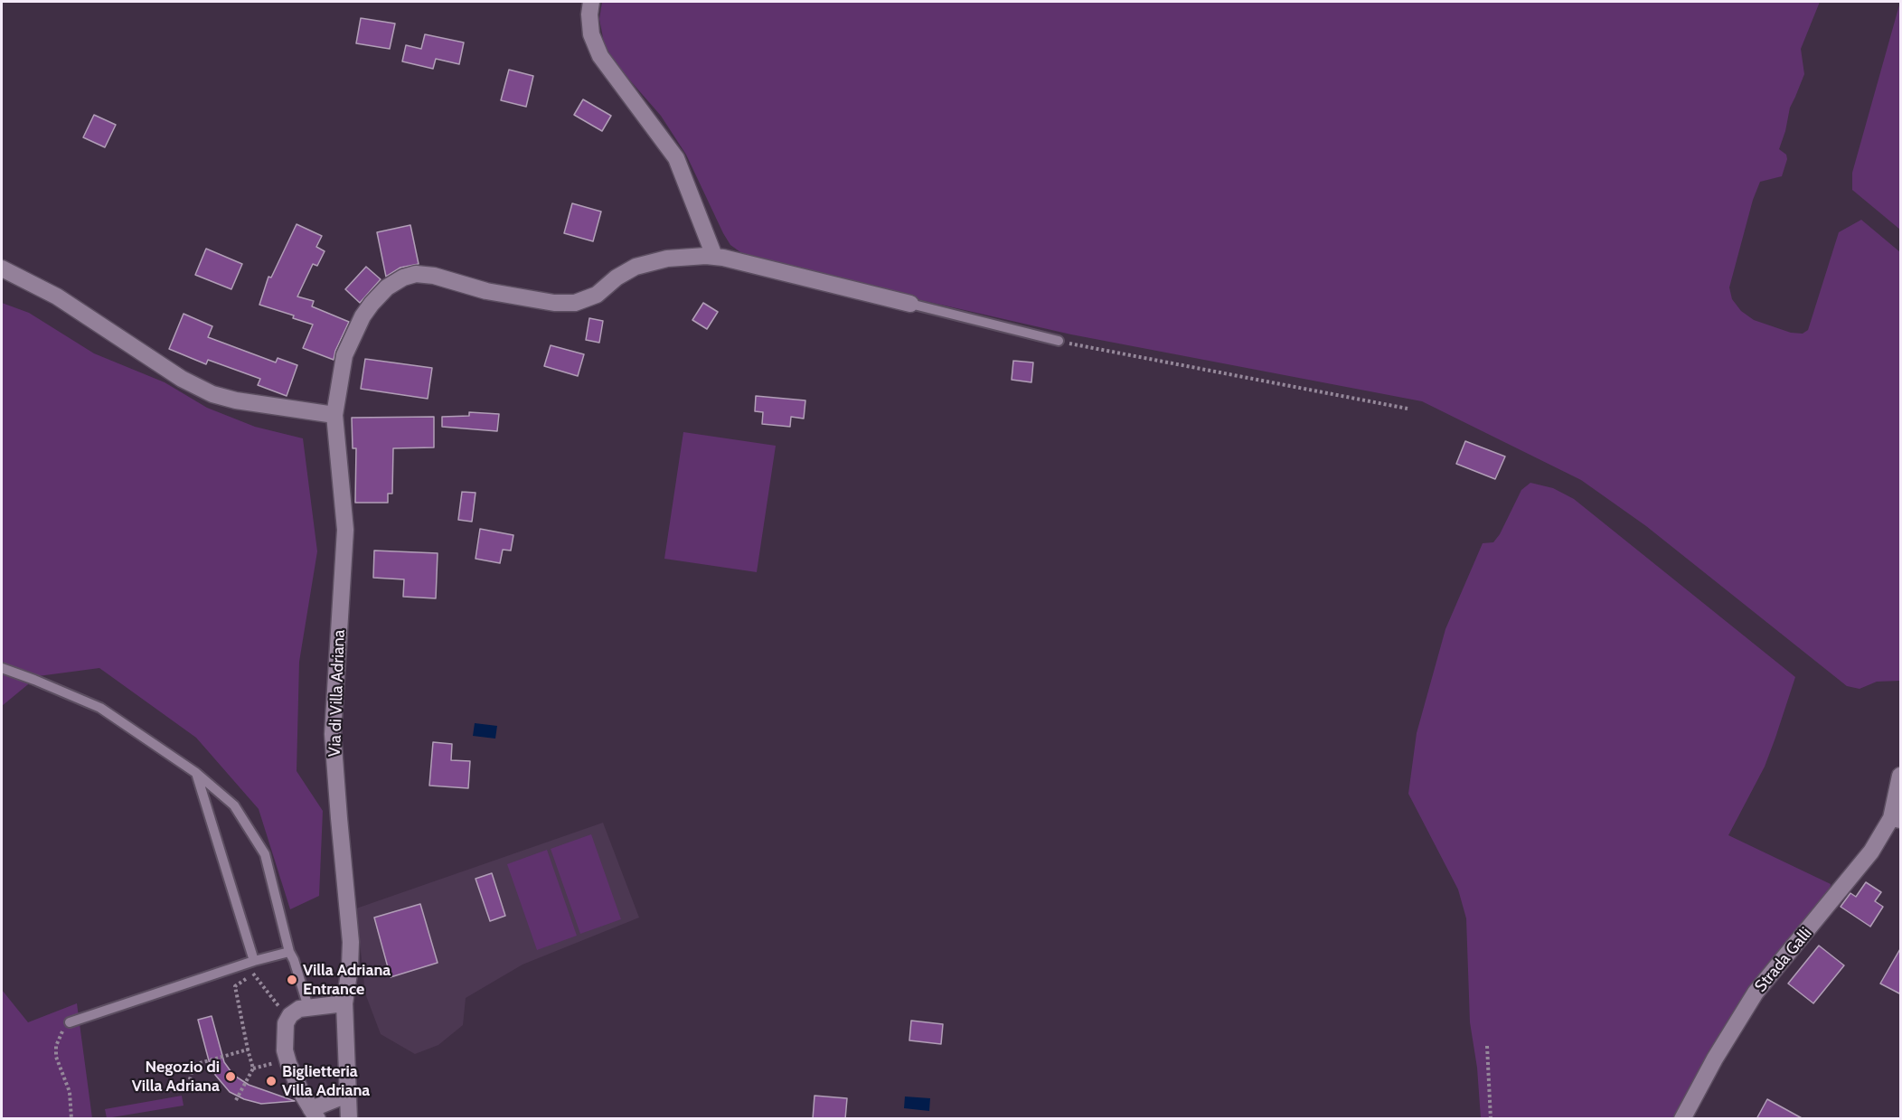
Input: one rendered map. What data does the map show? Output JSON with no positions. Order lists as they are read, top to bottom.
{
  "streets": {
    "street": ["Via di Villa Adriana", "Strada Galli"]
  },
  "places": ["Villa Adriana Entrance", "Negozio di Villa Adriana", "Biglietteria Villa Adriana"]
}
